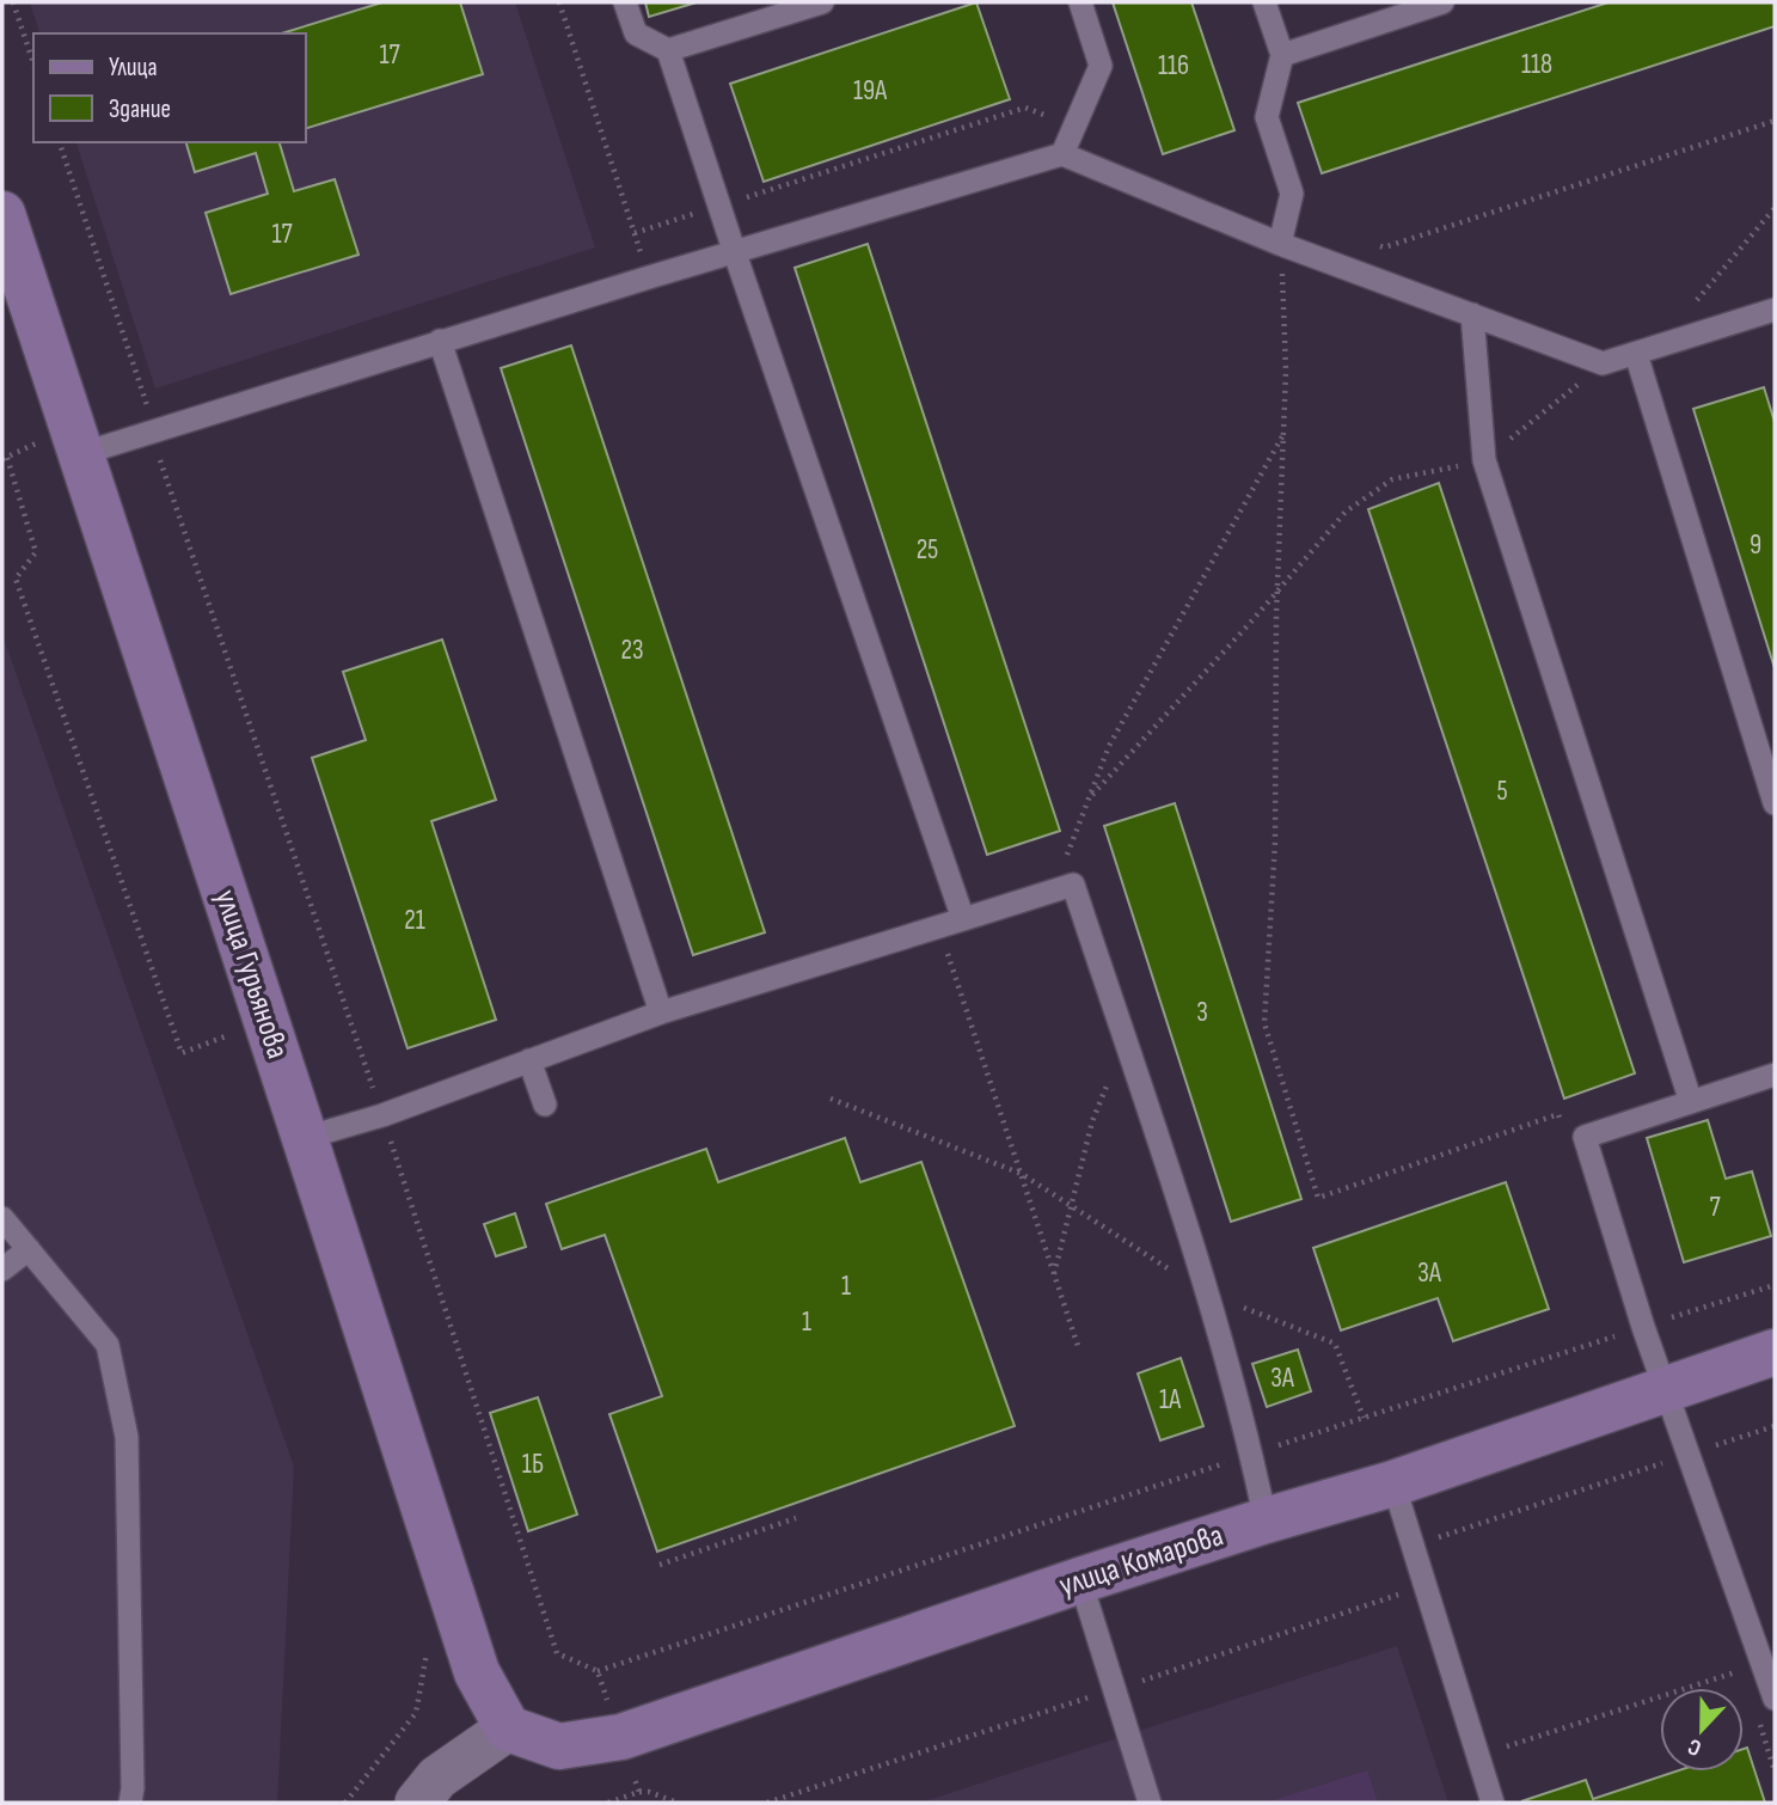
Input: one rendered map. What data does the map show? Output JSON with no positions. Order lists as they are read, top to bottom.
{
  "streets": {
    "street": ["улица Гурьянова", "улица Комарова"]
  },
  "crossings": [
    ["улица Гурьянова", "улица Комарова"]
  ],
  "house_numbers": [
    "17",
    "118",
    "116",
    "19А",
    "17",
    "9",
    "25",
    "23",
    "5",
    "21",
    "3",
    "7",
    "3А",
    "1",
    "1",
    "3А",
    "1А",
    "1Б"
  ],
  "legend": ["Улица", "Здание"],
  "north": "bottom"
}
